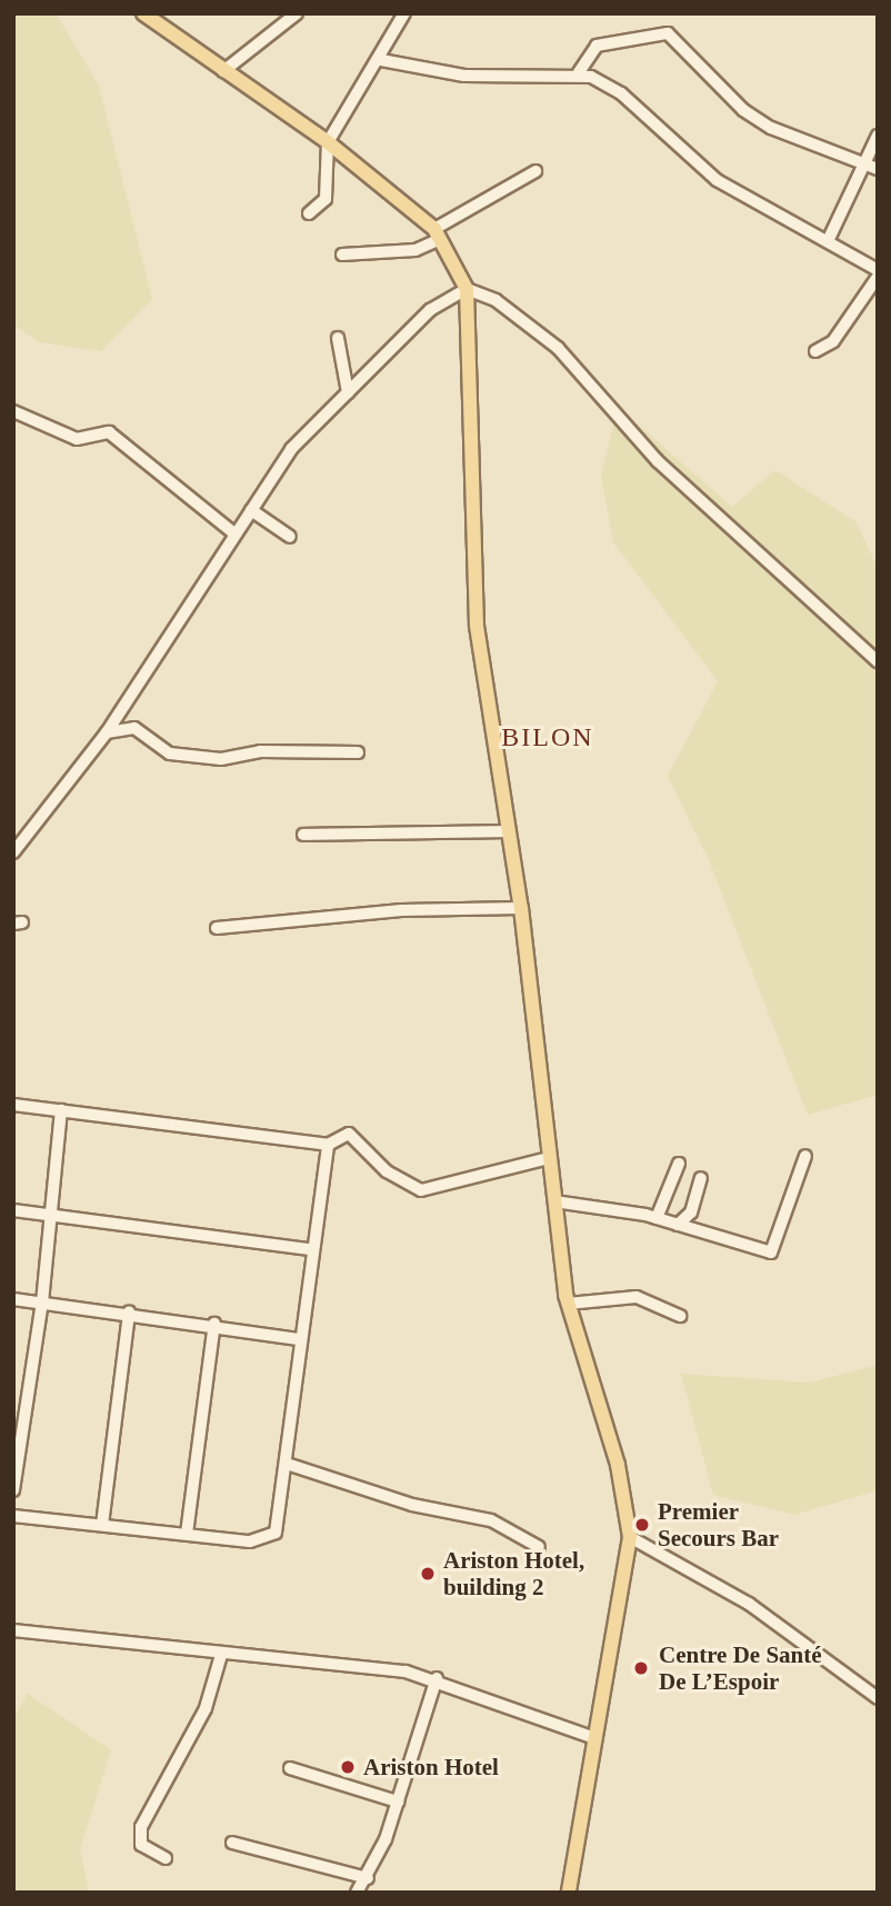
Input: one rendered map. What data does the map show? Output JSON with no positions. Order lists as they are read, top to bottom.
{
  "districts": ["BILON"],
  "places": [
    "Premier Secours Bar",
    "Ariston Hotel, building 2",
    "Centre De Santé De L’Espoir",
    "Ariston Hotel"
  ]
}
